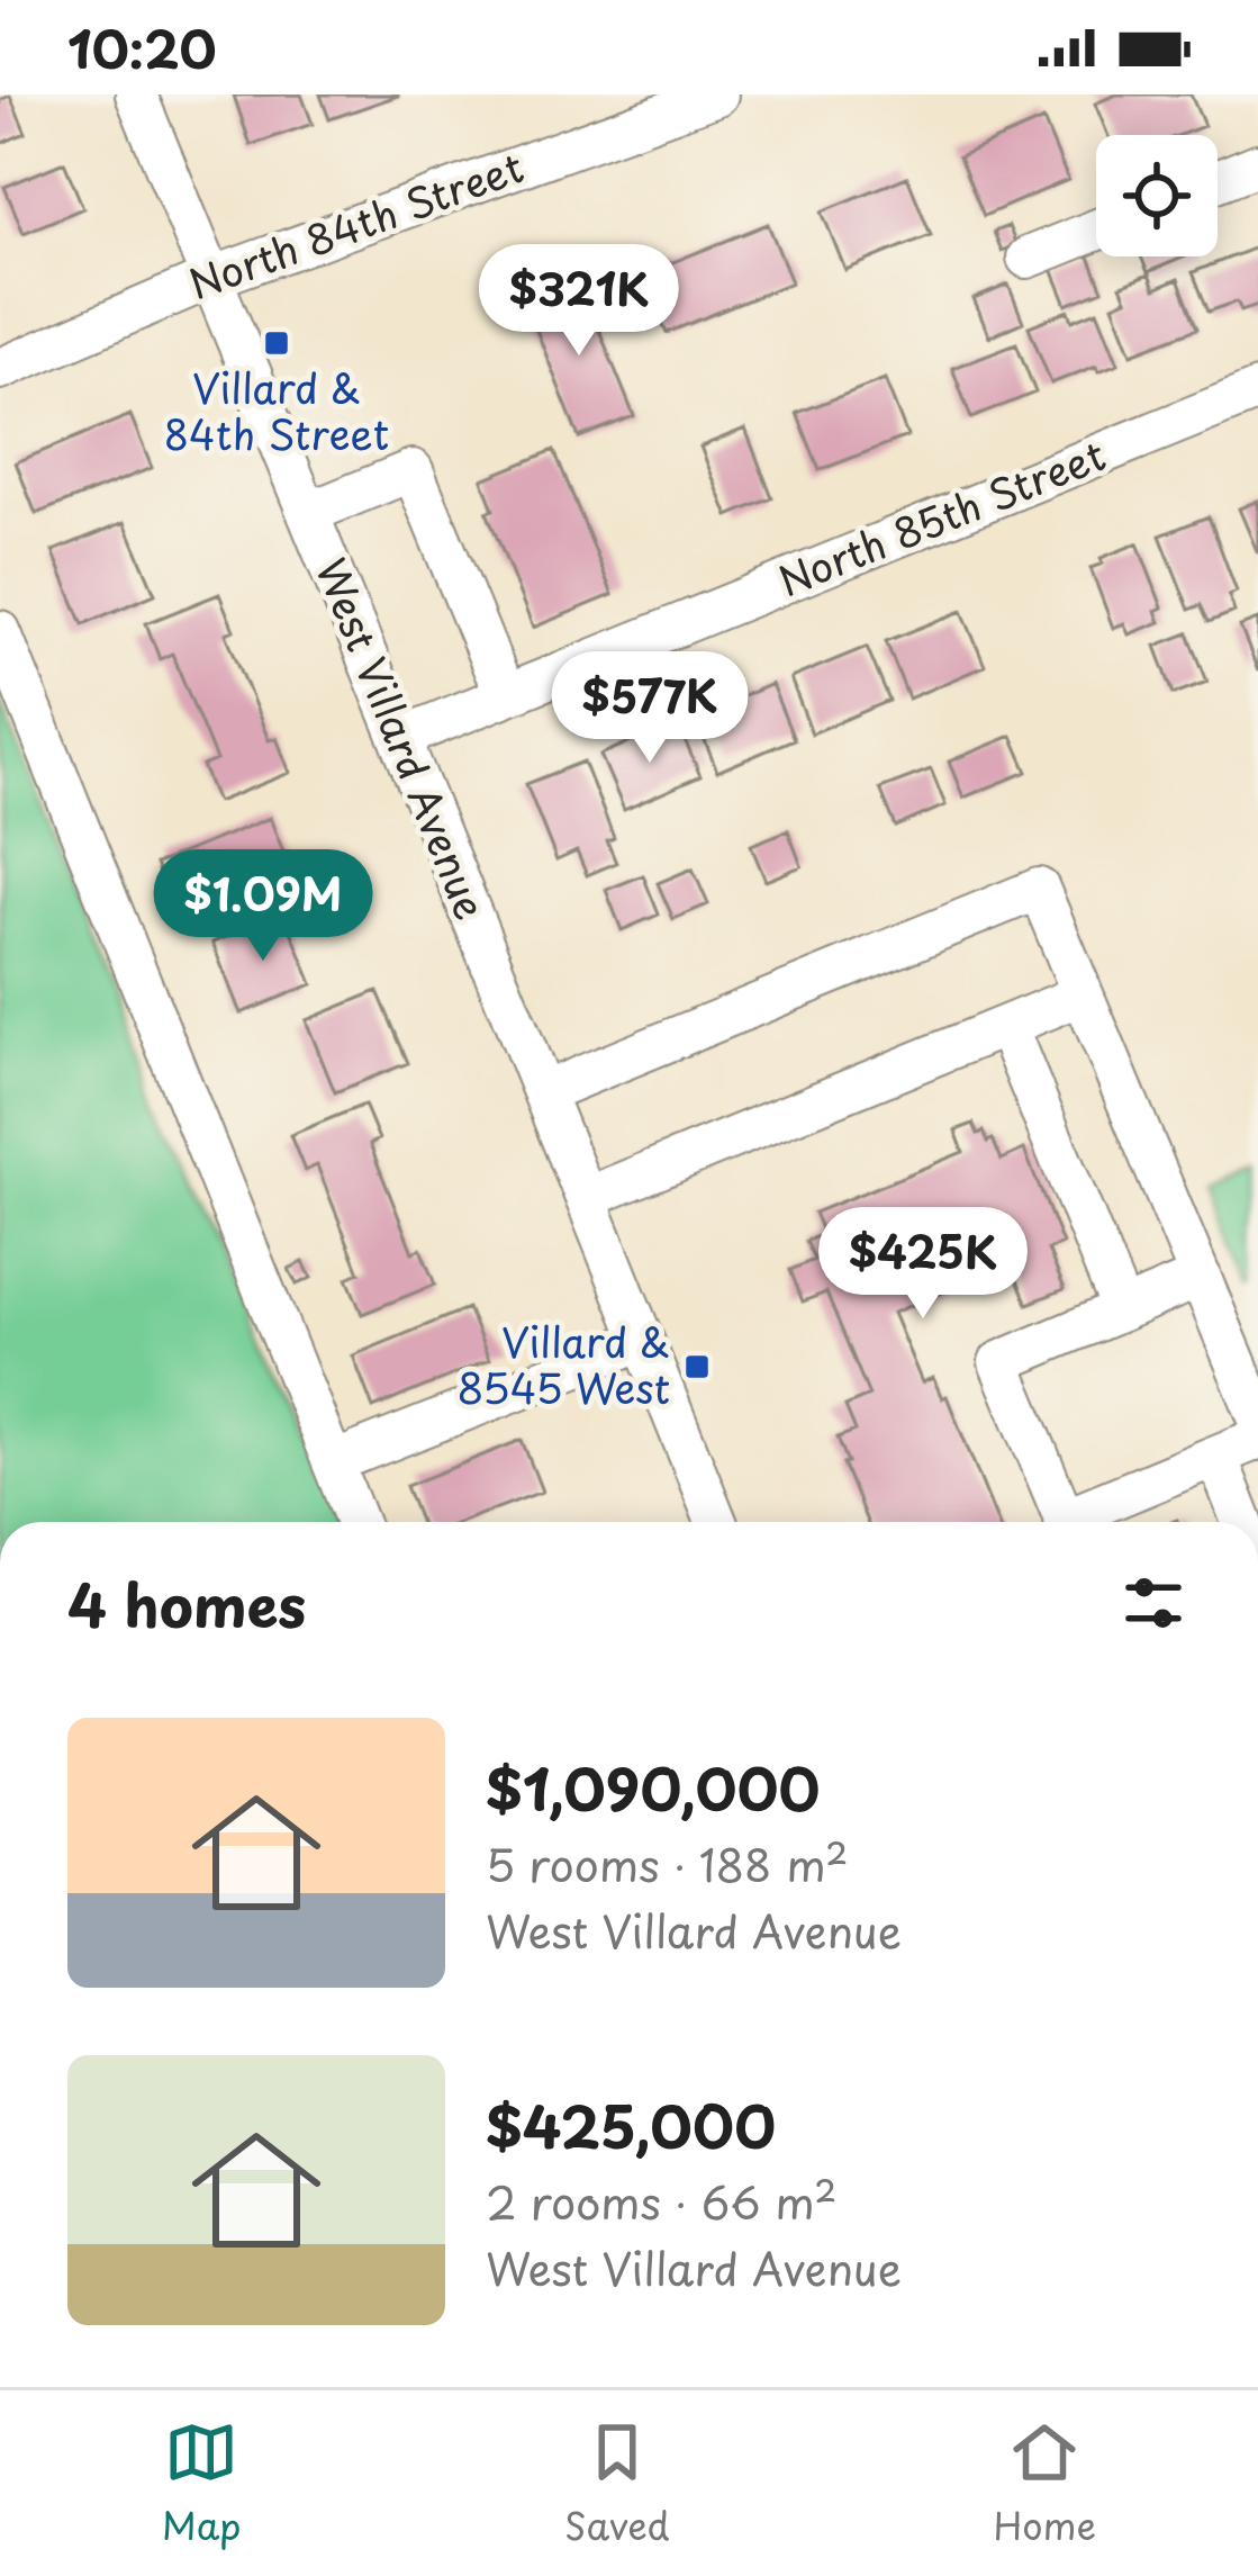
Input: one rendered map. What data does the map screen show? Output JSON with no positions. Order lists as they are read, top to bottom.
{
  "streets": {
    "street": ["North 84th Street", "North 85th Street", "West Villard Avenue"]
  },
  "crossings": [
    ["North 84th Street", "West Villard Avenue"],
    ["North 85th Street", "West Villard Avenue"]
  ],
  "places": {
    "transit": ["Villard & 84th Street", "Villard & 8545 West"]
  },
  "page": {
    "status": "10:20",
    "price": [
      "$321K",
      "$577K",
      "$1.09M",
      "$425K"
    ],
    "heading": "4 homes",
    "list": [
      {
        "name": "$1,090,000",
        "note": "5 rooms · 188 m² · West Villard Avenue"
      },
      {
        "name": "$425,000",
        "note": "2 rooms · 66 m² · West Villard Avenue"
      }
    ],
    "tabs": ["Map", "Saved", "Home"]
  }
}
